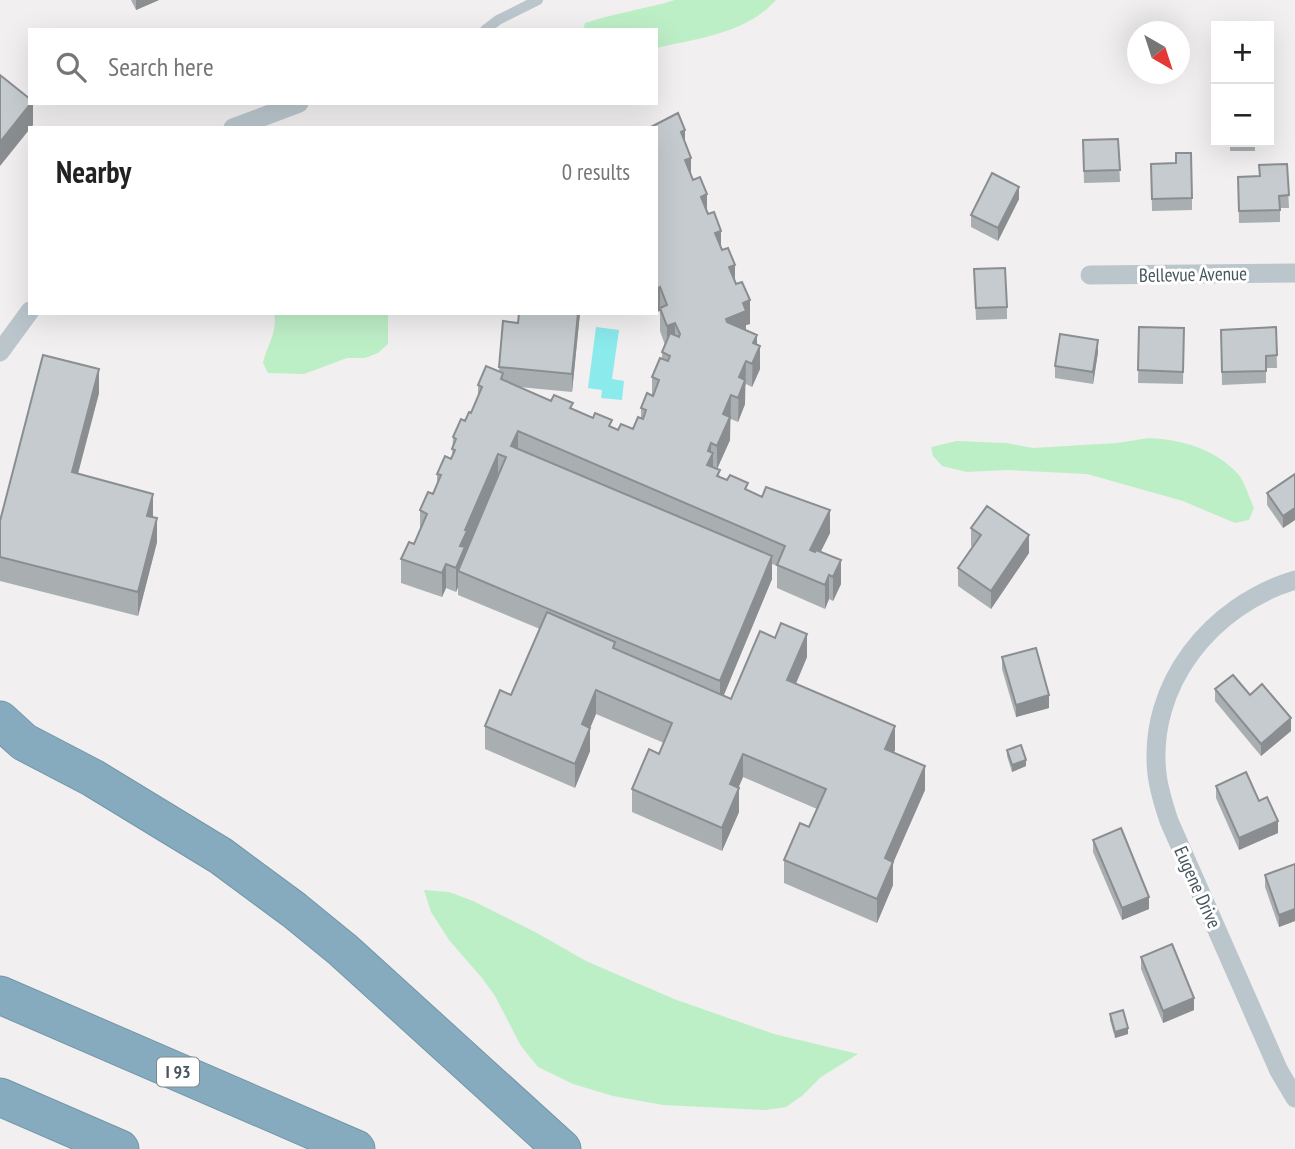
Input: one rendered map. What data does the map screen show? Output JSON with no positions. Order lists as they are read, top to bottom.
{
  "streets": {
    "highway": ["I 93"],
    "street": ["Bellevue Avenue", "Eugene Drive"]
  },
  "north": "bottom right",
  "page": {
    "map_buttons": ["+", "−"],
    "search": "Search here",
    "heading": ["Nearby", "0 results"]
  }
}
